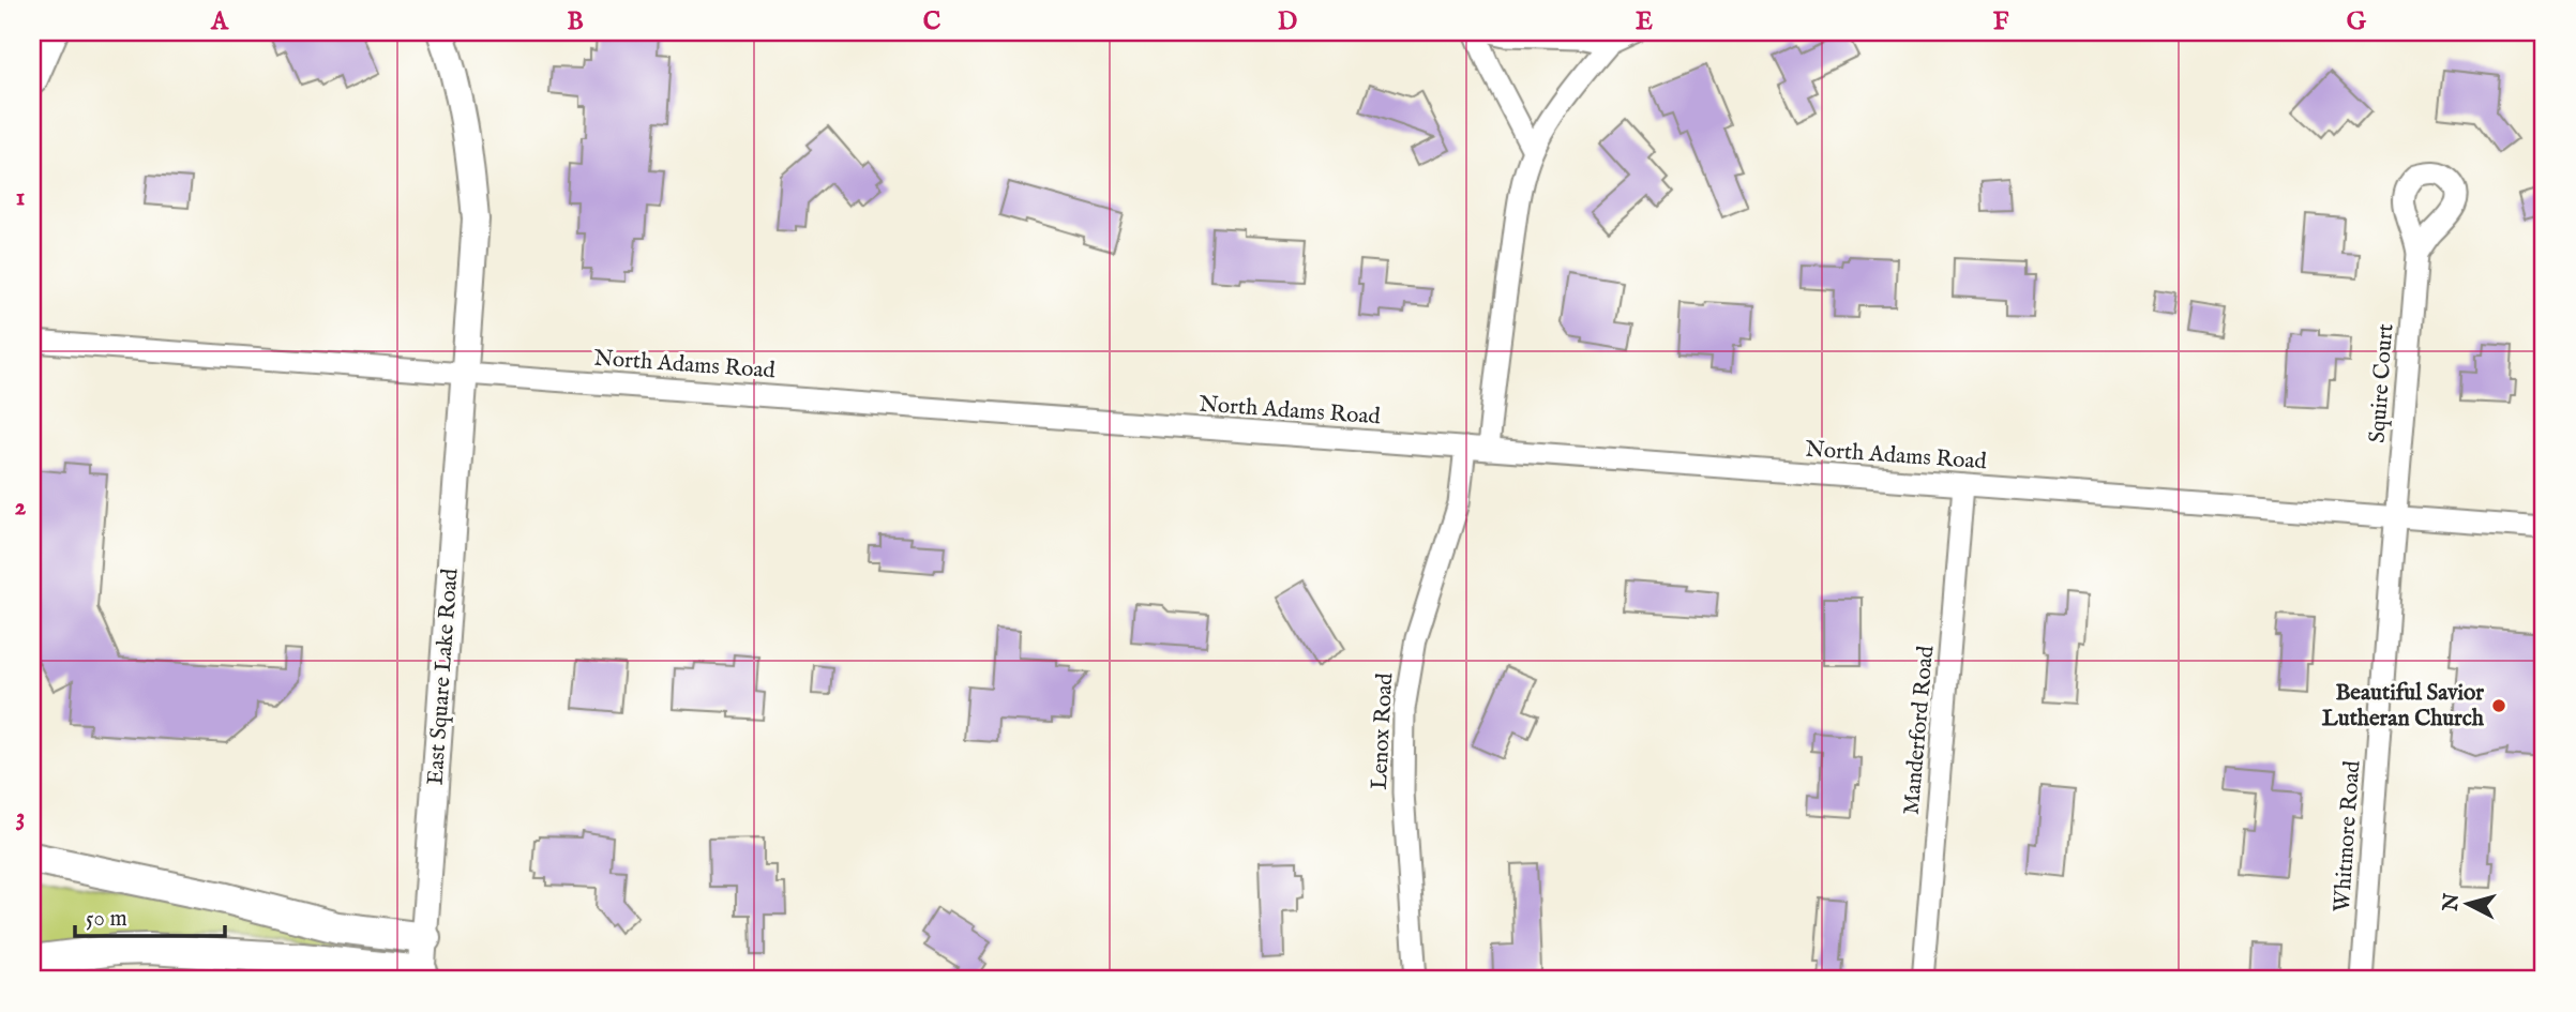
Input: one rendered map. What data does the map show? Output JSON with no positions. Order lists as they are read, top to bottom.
{
  "streets": {
    "main road": ["East Square Lake Road"],
    "street": [
      "North Adams Road",
      "Squire Court",
      "Manderford Road",
      "Lenox Road",
      "Whitmore Road"
    ]
  },
  "crossings": [
    ["North Adams Road", "Squire Court"],
    ["North Adams Road", "East Square Lake Road"],
    ["North Adams Road", "Manderford Road"],
    ["North Adams Road", "Lenox Road"],
    ["North Adams Road", "Whitmore Road"],
    ["Squire Court", "Whitmore Road"]
  ],
  "places": ["Beautiful Savior Lutheran Church"],
  "scale_bar": "50 m",
  "north": "left",
  "grid": {
    "columns": [
      "A",
      "B",
      "C",
      "D",
      "E",
      "F",
      "G"
    ],
    "rows": ["1", "2", "3"]
  }
}
